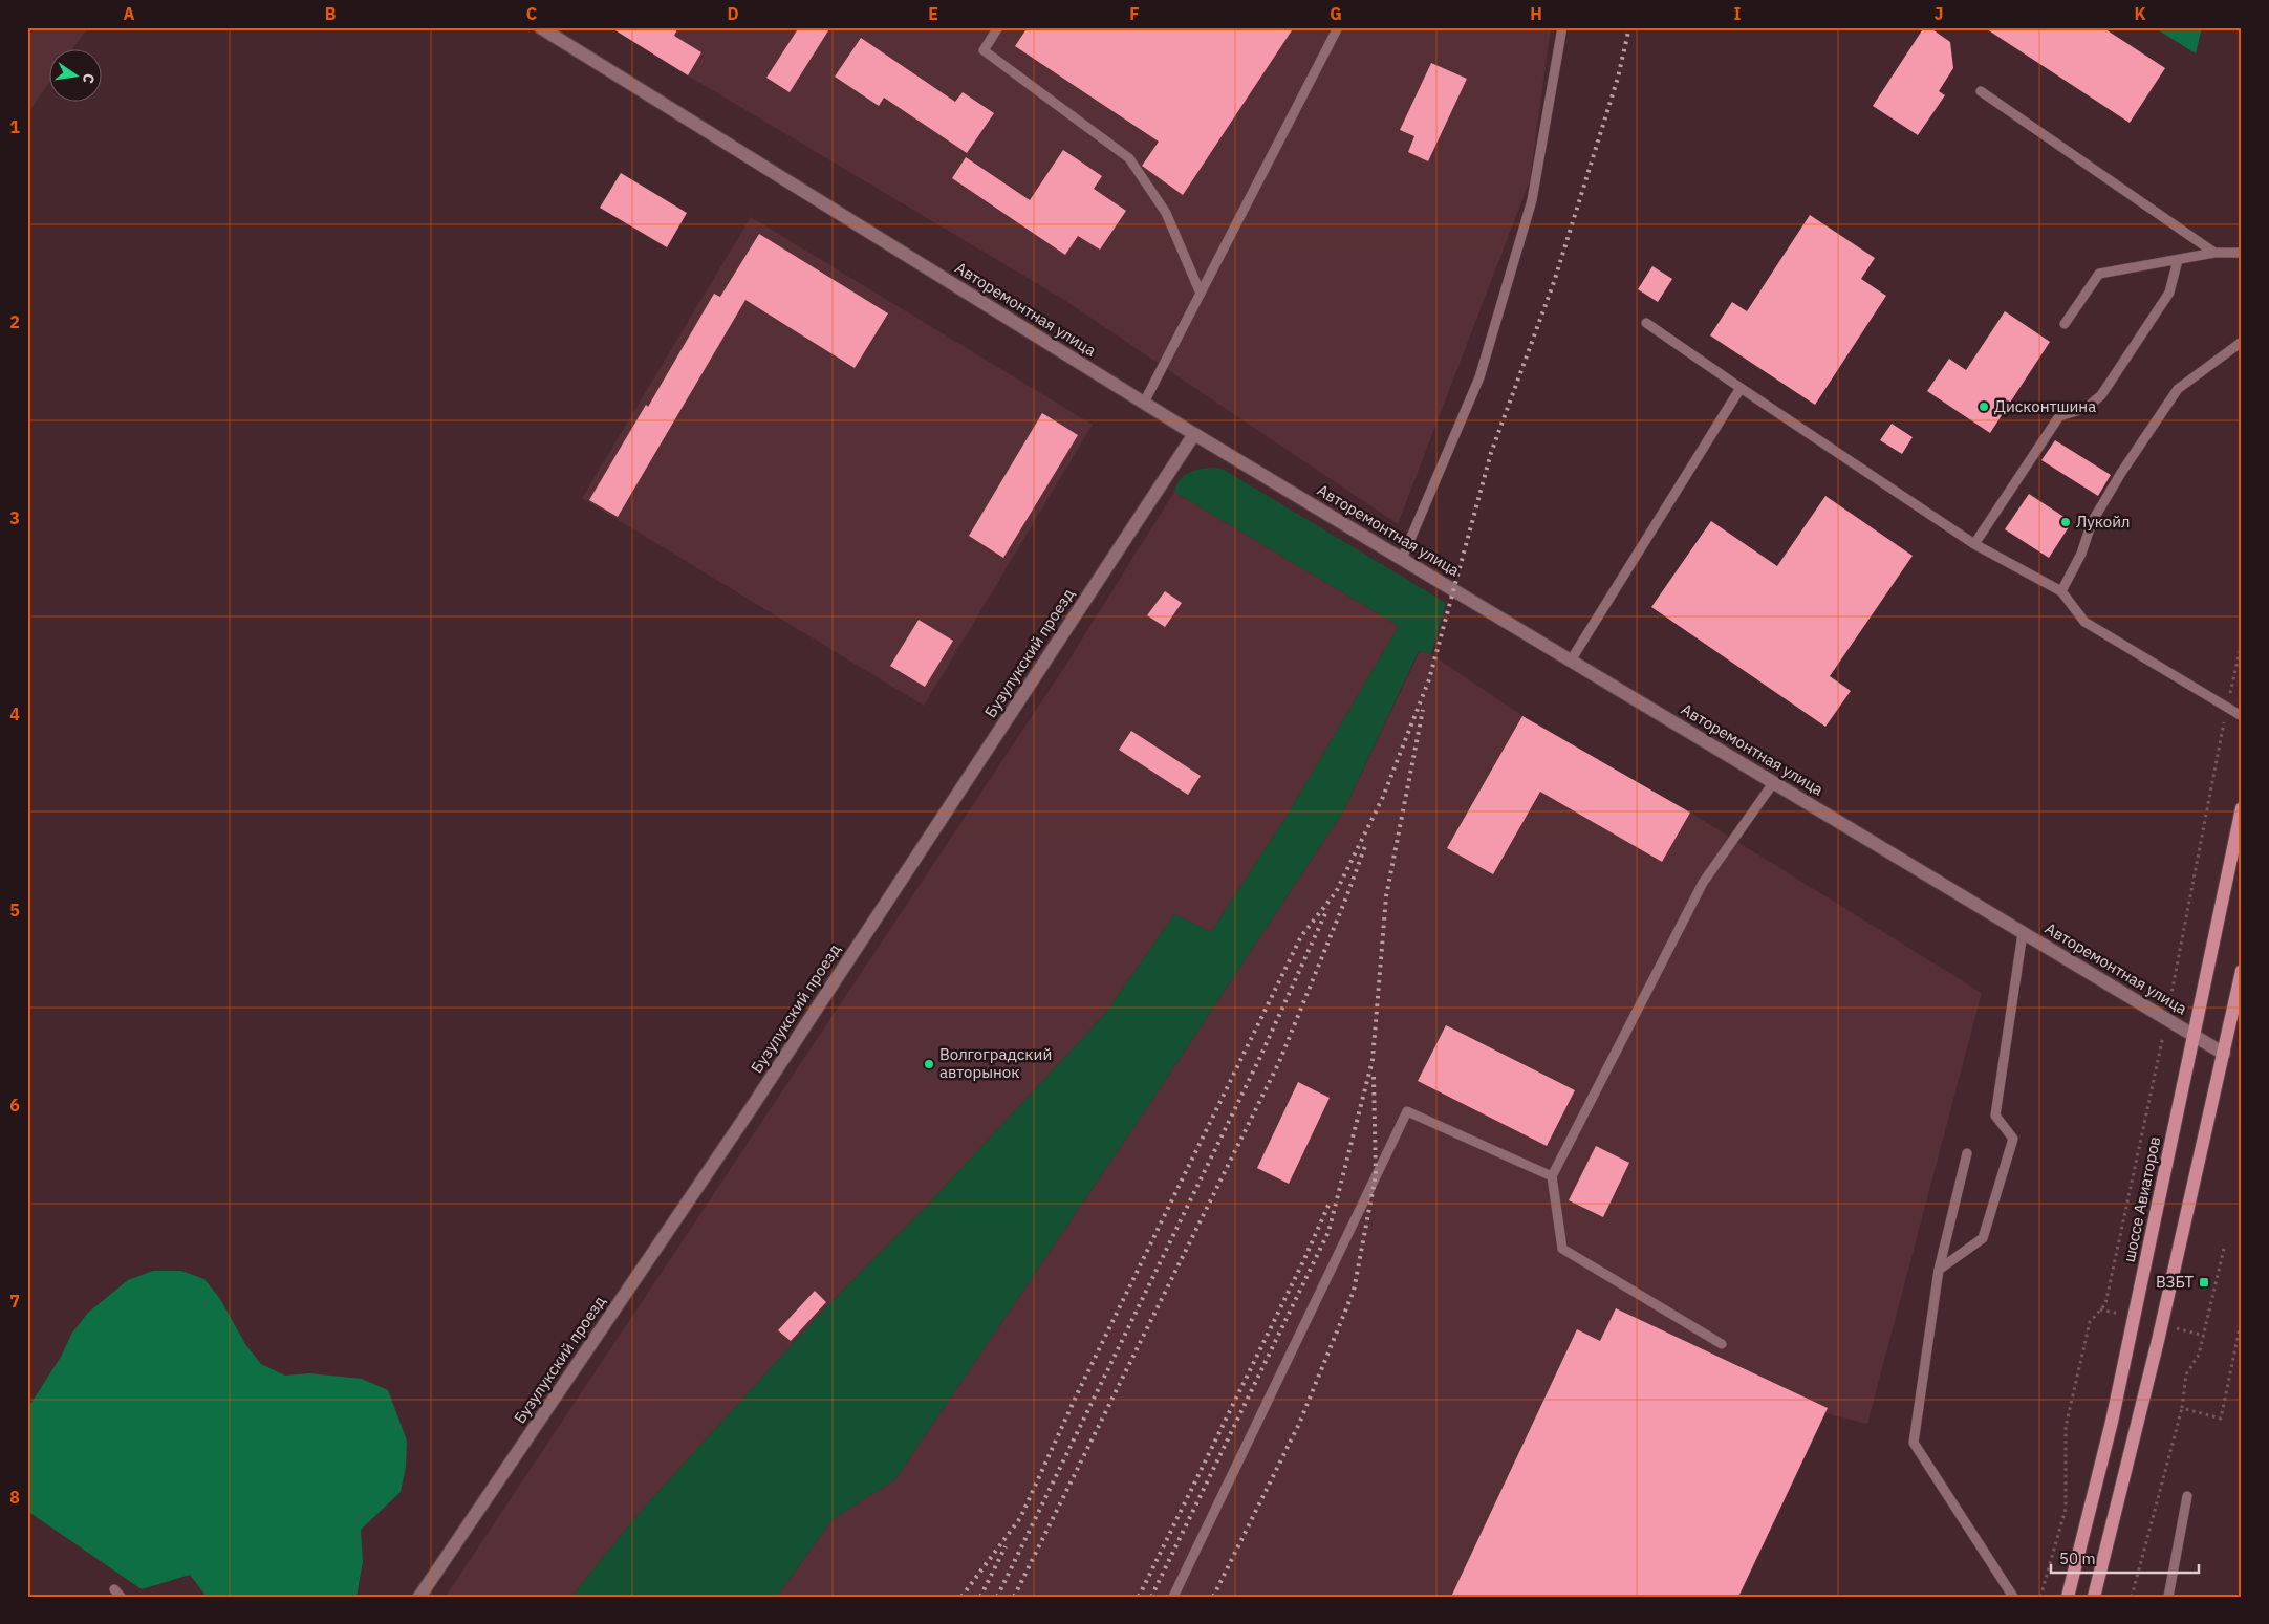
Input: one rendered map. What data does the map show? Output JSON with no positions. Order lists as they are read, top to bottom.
{
  "streets": {
    "main road": ["Авторемонтная улица", "Бузулукский проезд", "шоссе Авиаторов"]
  },
  "crossings": [
    ["Авторемонтная улица", "Бузулукский проезд"],
    ["Авторемонтная улица", "шоссе Авиаторов"]
  ],
  "places": {
    "other": ["Дисконтшина", "Лукойл", "Волгоградский авторынок"],
    "transit": ["ВЗБТ"]
  },
  "scale_bar": "50 m",
  "north": "right",
  "grid": {
    "columns": [
      "A",
      "B",
      "C",
      "D",
      "E",
      "F",
      "G",
      "H",
      "I",
      "J",
      "K"
    ],
    "rows": [
      "1",
      "2",
      "3",
      "4",
      "5",
      "6",
      "7",
      "8"
    ]
  }
}
